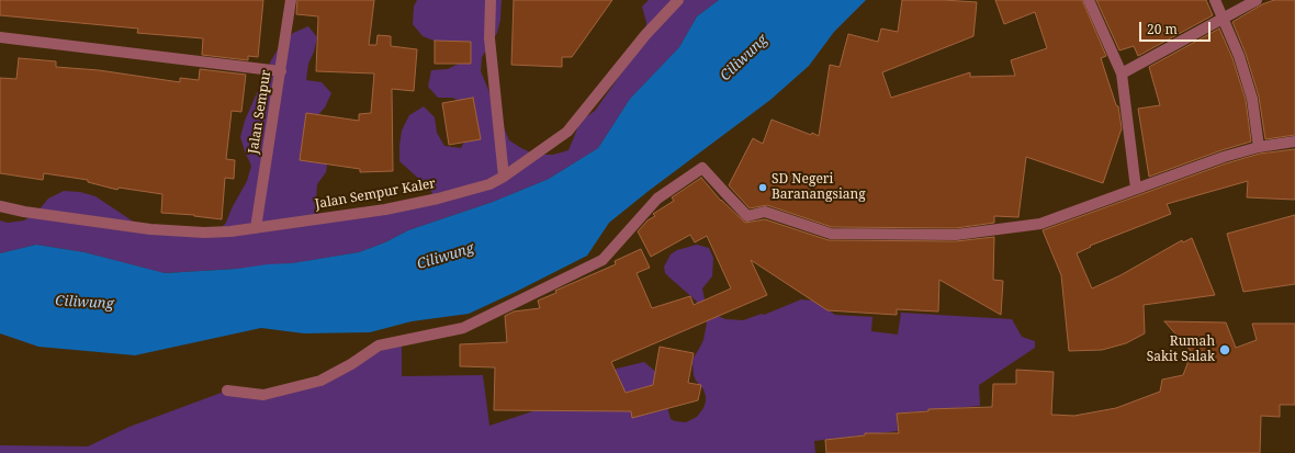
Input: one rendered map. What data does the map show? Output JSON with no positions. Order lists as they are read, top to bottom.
{
  "streets": {
    "street": ["Jalan Sempur", "Jalan Sempur Kaler"]
  },
  "crossings": [
    ["Jalan Sempur", "Jalan Sempur Kaler"]
  ],
  "water": ["Ciliwung"],
  "places": ["SD Negeri Baranangsiang", "Rumah Sakit Salak"],
  "scale_bar": "20 m"
}
